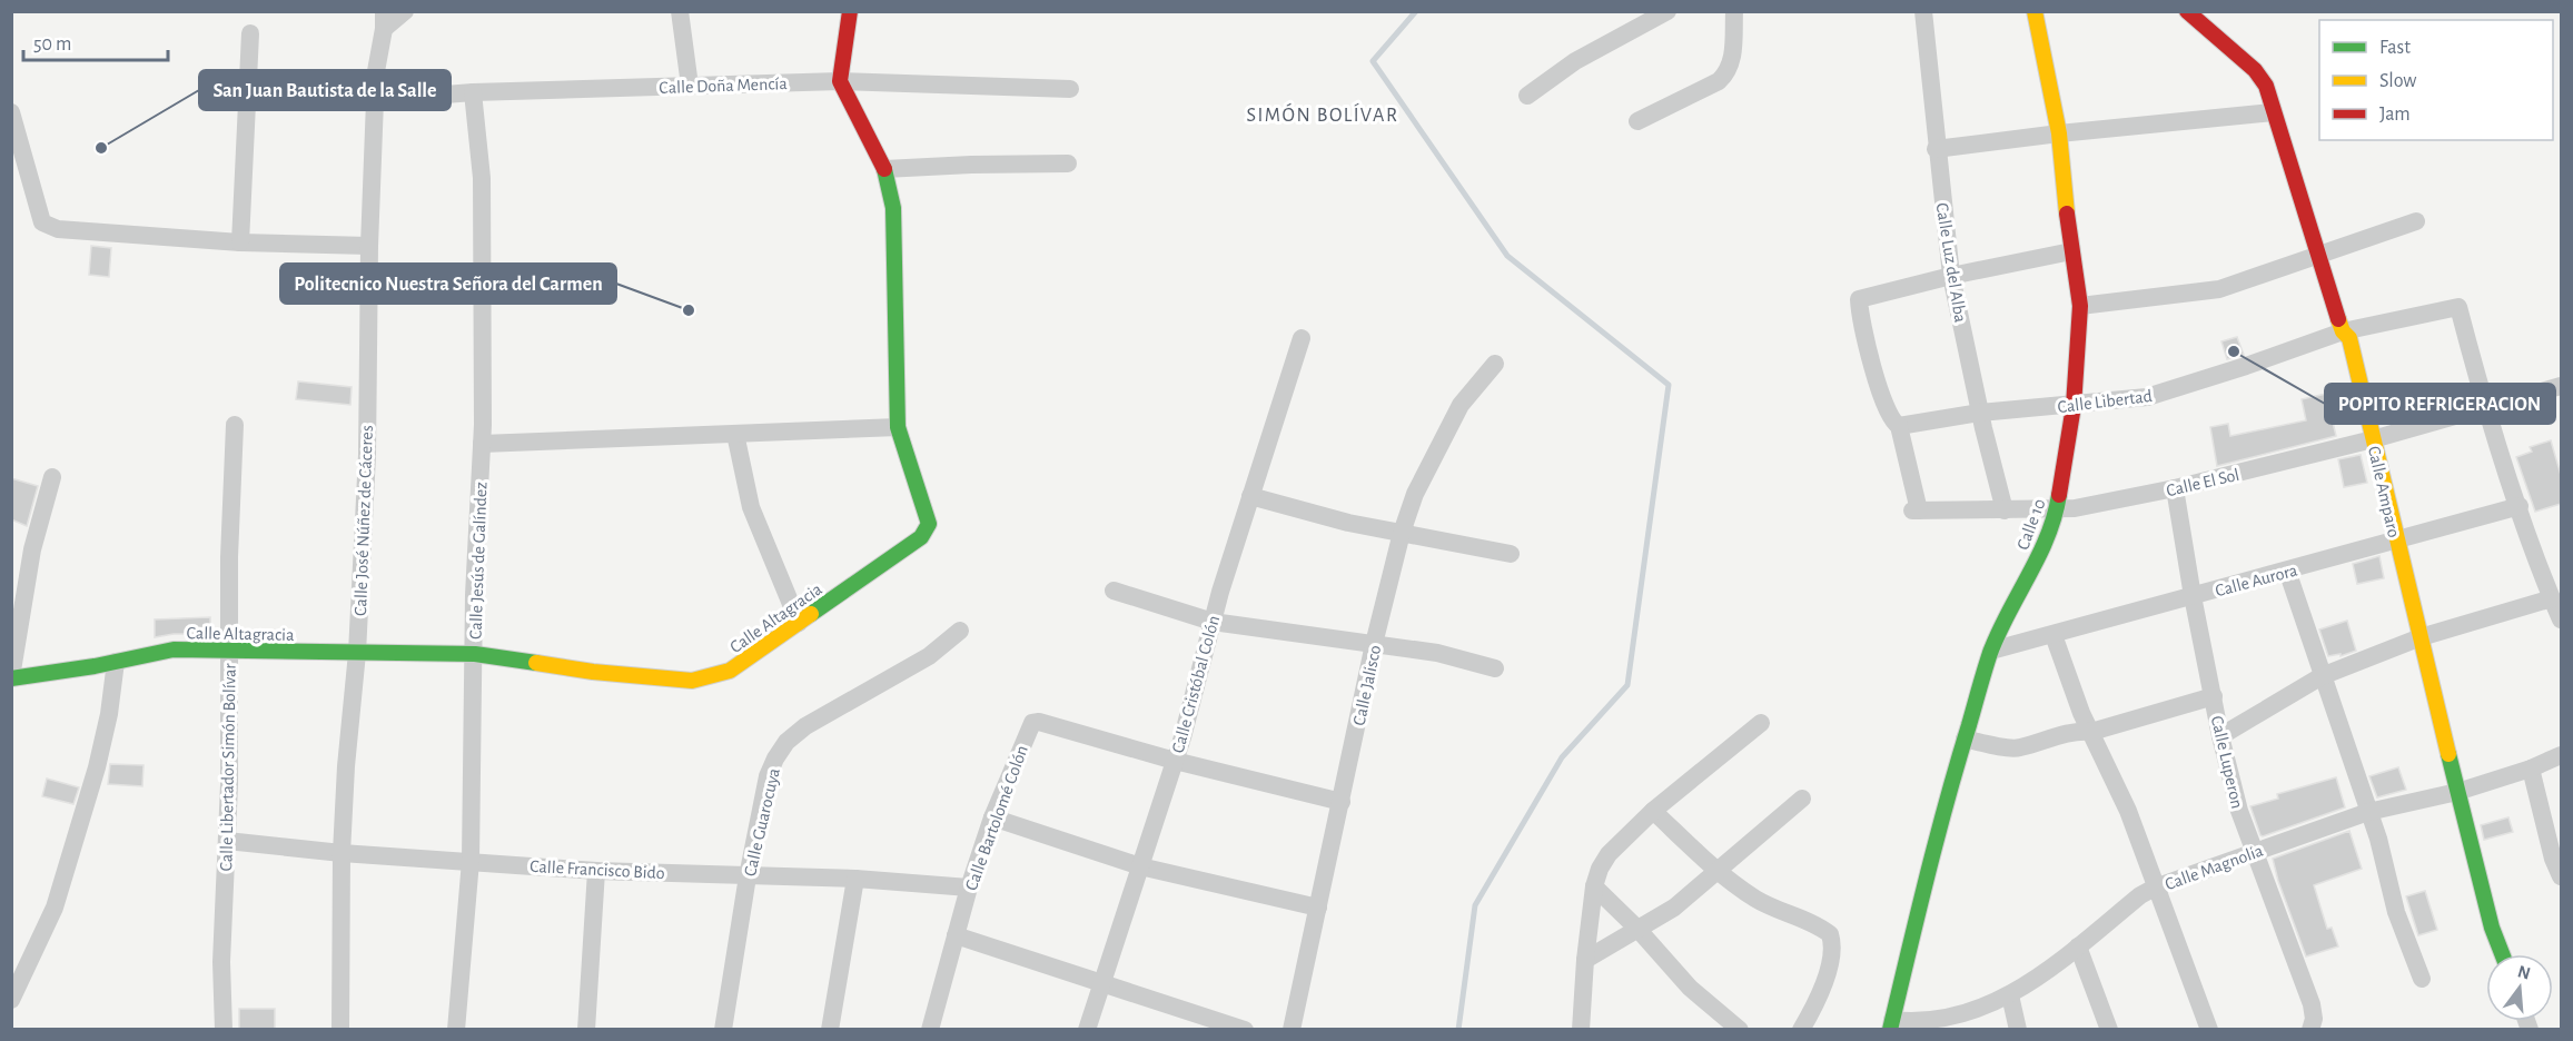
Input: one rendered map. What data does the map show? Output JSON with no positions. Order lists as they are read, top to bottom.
{
  "streets": {
    "street": [
      "Calle Doña Mencía",
      "Calle Luz del Alba",
      "Calle Libertad",
      "Calle El Sol",
      "Calle Amparo",
      "Calle José Núñez de Cáceres",
      "Calle 10",
      "Calle Jesús de Galíndez",
      "Calle Aurora",
      "Calle Altagracia",
      "Calle Cristóbal Colón",
      "Calle Jalisco",
      "Calle Luperon",
      "Calle Libertador Simón Bolívar",
      "Calle Bartolomé Colón",
      "Calle Guarocuya",
      "Calle Magnolia",
      "Calle Francisco Bido"
    ]
  },
  "crossings": [
    ["Calle Doña Mencía", "Calle José Núñez de Cáceres"],
    ["Calle Doña Mencía", "Calle Jesús de Galíndez"],
    ["Calle Doña Mencía", "Calle Altagracia"],
    ["Calle Luz del Alba", "Calle Libertad"],
    ["Calle Luz del Alba", "Calle El Sol"],
    ["Calle Libertad", "Calle El Sol"],
    ["Calle Libertad", "Calle Amparo"],
    ["Calle Libertad", "Calle 10"],
    ["Calle El Sol", "Calle Amparo"],
    ["Calle El Sol", "Calle 10"],
    ["Calle El Sol", "Calle Luperon"],
    ["Calle Amparo", "Calle Aurora"],
    ["Calle Amparo", "Calle Magnolia"],
    ["Calle José Núñez de Cáceres", "Calle Altagracia"],
    ["Calle José Núñez de Cáceres", "Calle Francisco Bido"],
    ["Calle 10", "Calle Aurora"],
    ["Calle 10", "Calle Magnolia"],
    ["Calle Jesús de Galíndez", "Calle Altagracia"],
    ["Calle Jesús de Galíndez", "Calle Francisco Bido"],
    ["Calle Aurora", "Calle Luperon"],
    ["Calle Altagracia", "Calle Libertador Simón Bolívar"],
    ["Calle Cristóbal Colón", "Calle Bartolomé Colón"],
    ["Calle Jalisco", "Calle Bartolomé Colón"],
    ["Calle Luperon", "Calle Magnolia"],
    ["Calle Libertador Simón Bolívar", "Calle Francisco Bido"],
    ["Calle Bartolomé Colón", "Calle Francisco Bido"],
    ["Calle Guarocuya", "Calle Francisco Bido"]
  ],
  "districts": ["SIMÓN BOLÍVAR"],
  "places": ["San Juan Bautista de la Salle", "Politecnico Nuestra Señora del Carmen", "POPITO REFRIGERACION"],
  "legend": ["Fast", "Slow", "Jam"],
  "scale_bar": "50 m",
  "north": "top"
}
